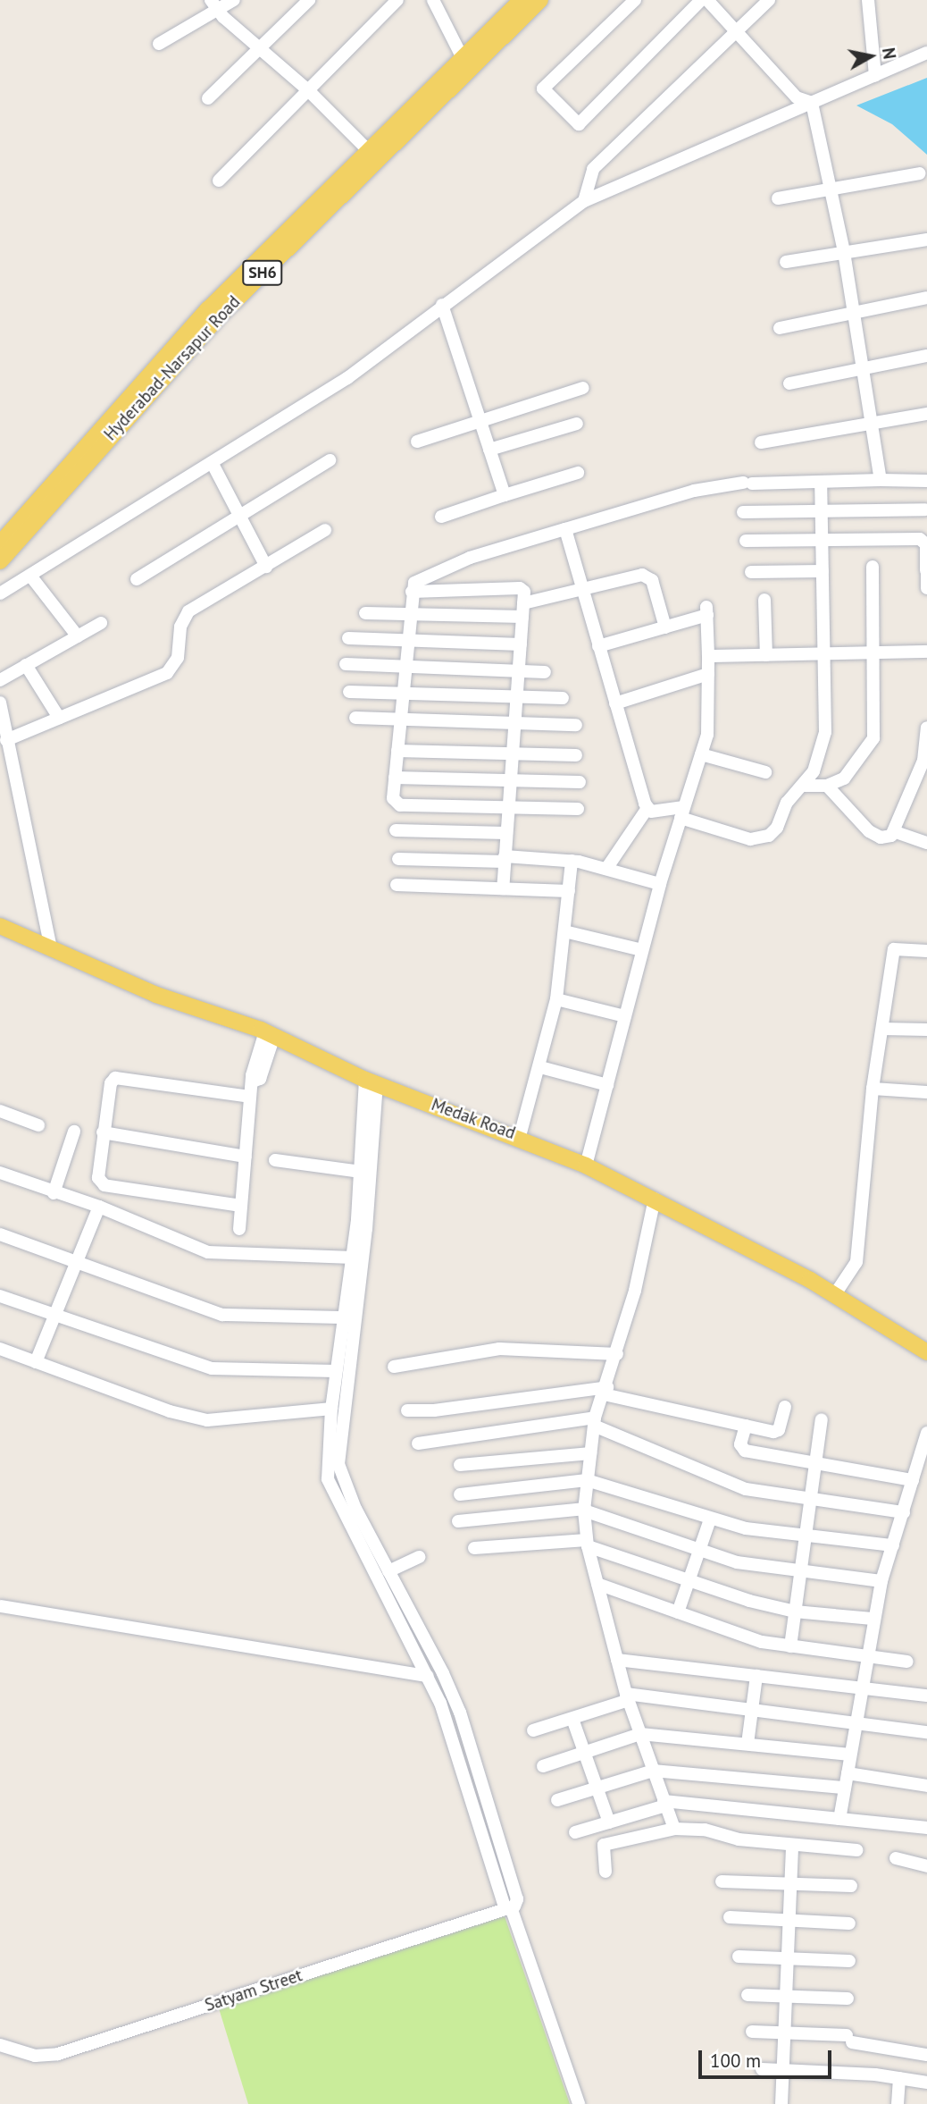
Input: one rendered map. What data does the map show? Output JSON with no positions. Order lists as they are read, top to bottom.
{
  "streets": {
    "main road": ["SH6", "Hyderabad-Narsapur Road", "Medak Road"],
    "street": ["Satyam Street"]
  },
  "scale_bar": "100 m",
  "north": "right"
}
